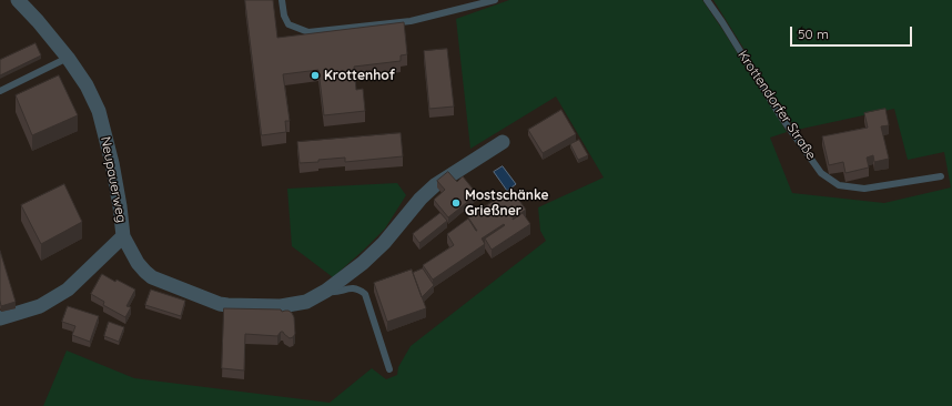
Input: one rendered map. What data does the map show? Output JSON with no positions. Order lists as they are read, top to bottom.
{
  "streets": {
    "street": ["Neupauerweg"],
    "lane": ["Krottendorfer Straße"]
  },
  "places": ["Krottenhof", "Mostschänke Grießner"],
  "scale_bar": "50 m"
}
